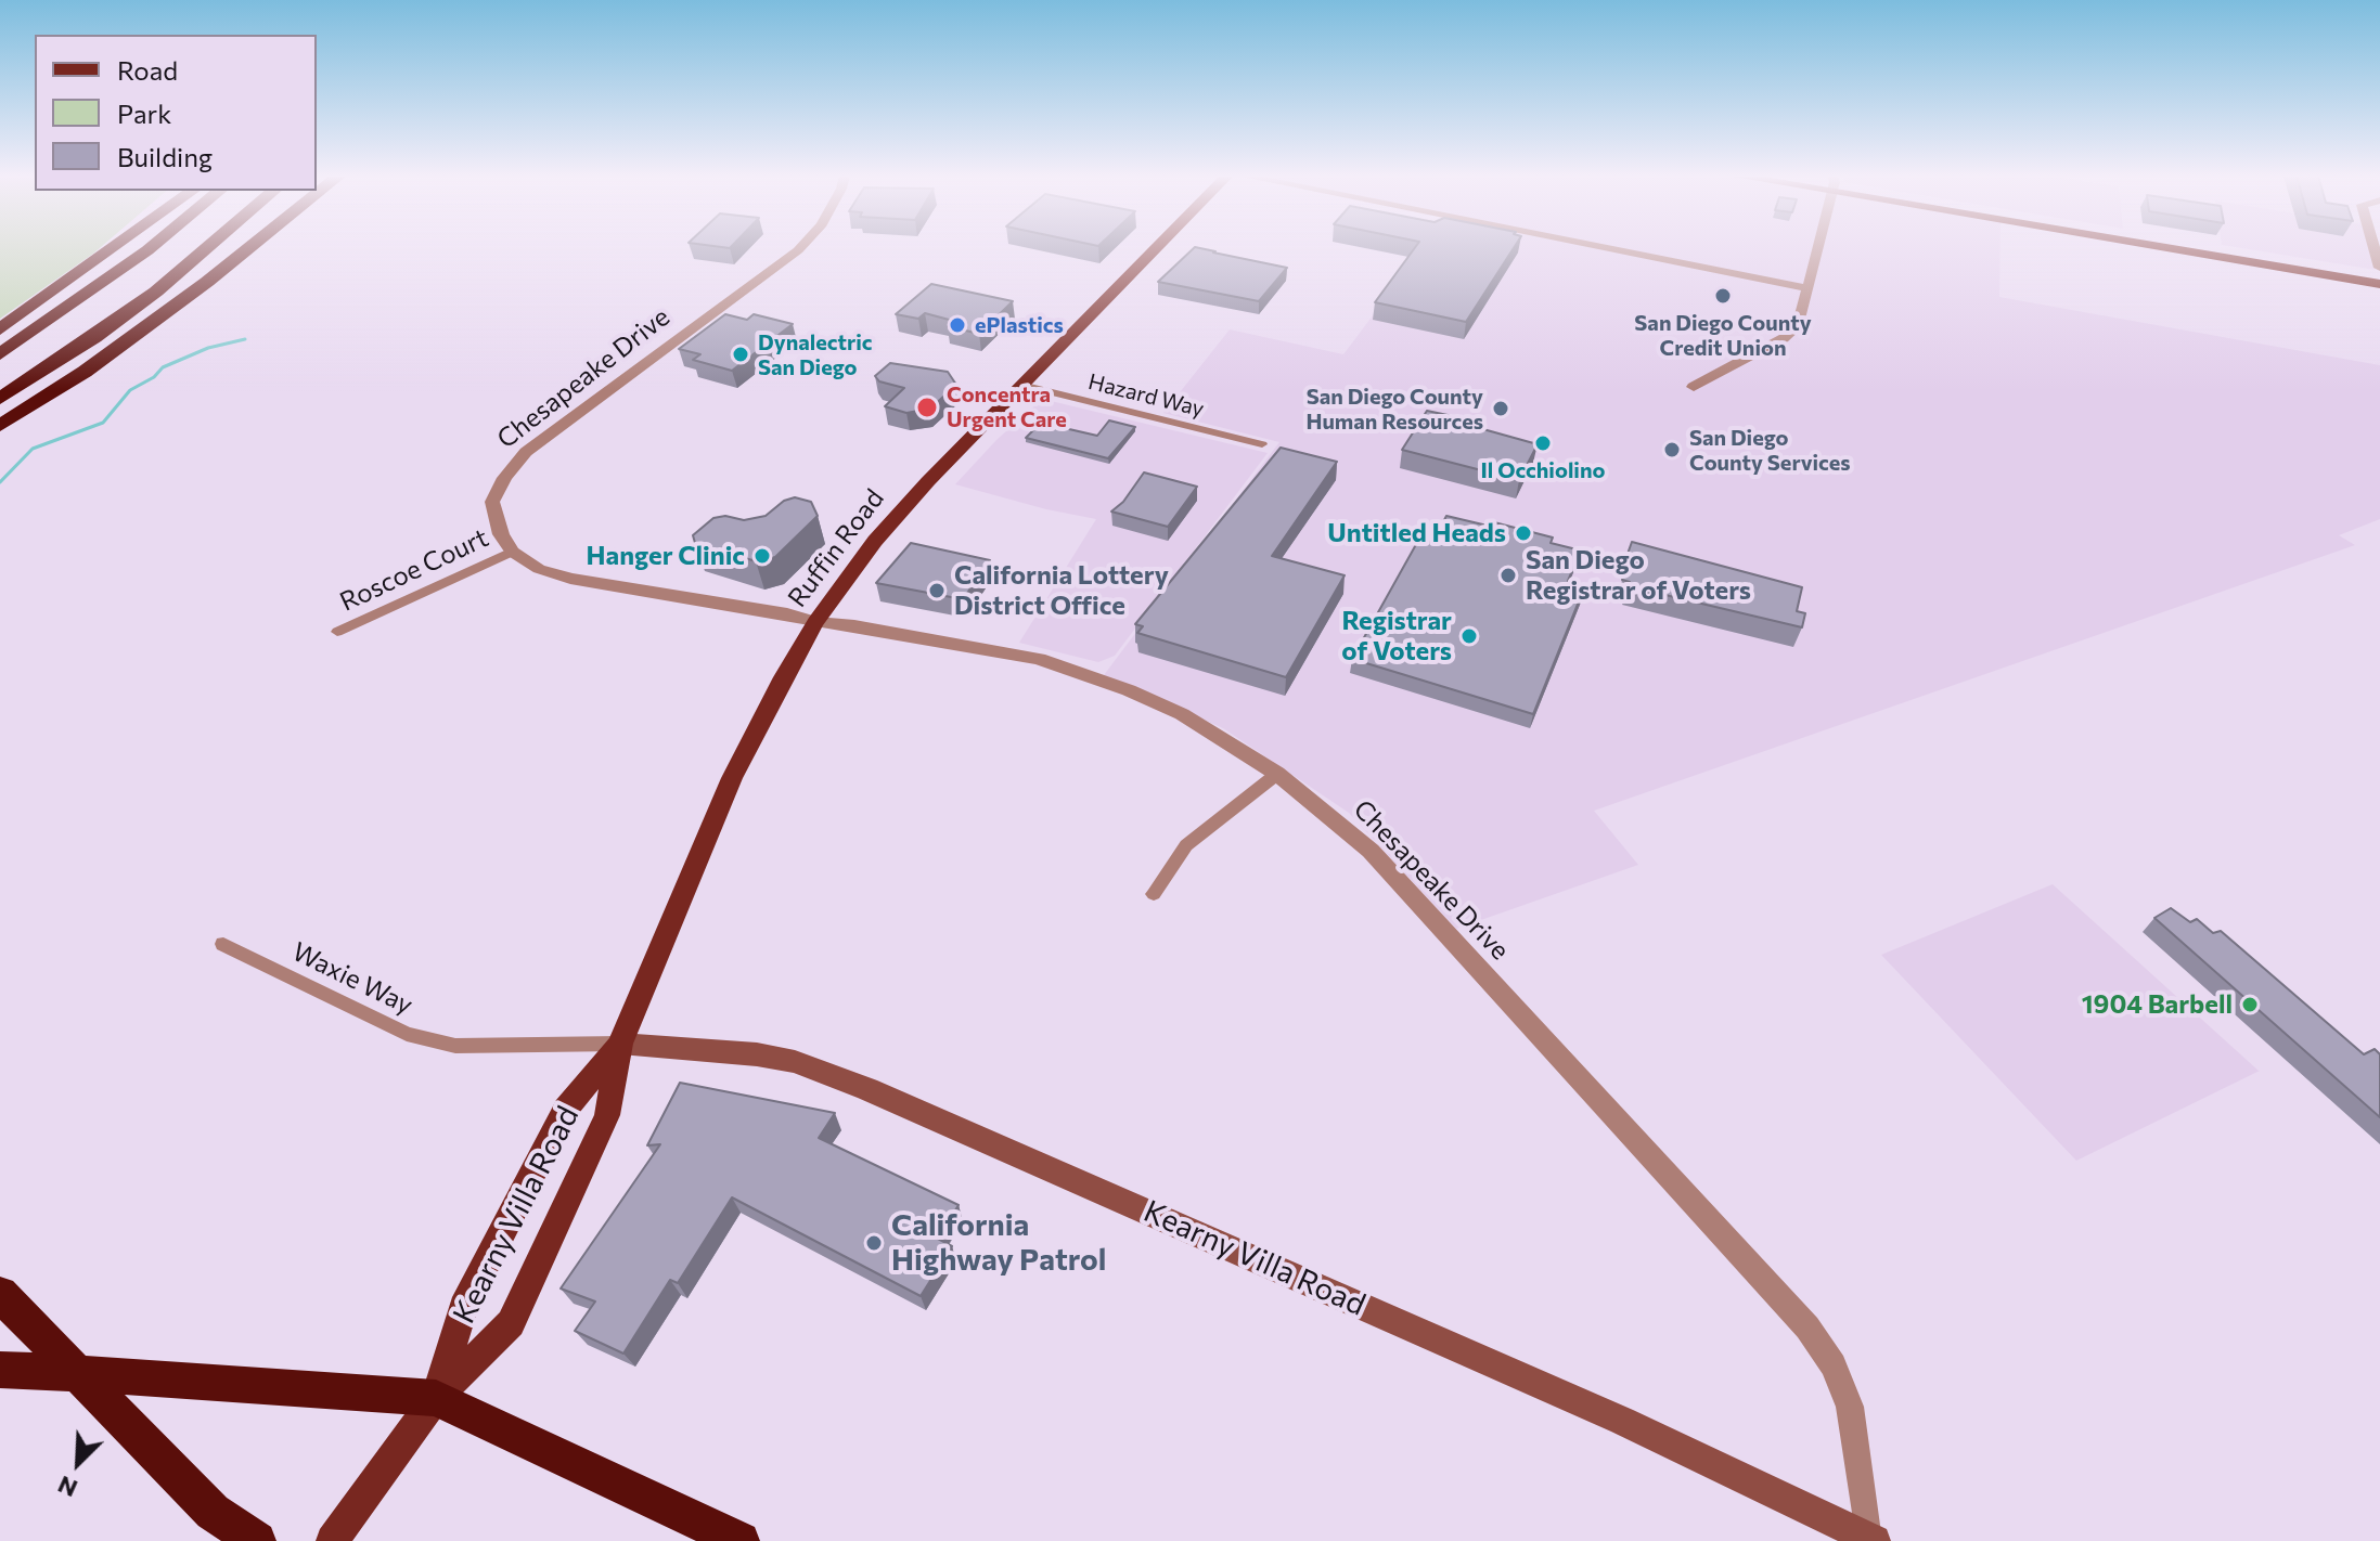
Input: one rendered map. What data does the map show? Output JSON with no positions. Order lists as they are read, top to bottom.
{
  "streets": {
    "main road": ["Ruffin Road", "Kearny Villa Road"],
    "street": [
      "Chesapeake Drive",
      "Hazard Way",
      "Roscoe Court",
      "Waxie Way"
    ]
  },
  "crossings": [
    ["Chesapeake Drive", "Ruffin Road"],
    ["Chesapeake Drive", "Roscoe Court"],
    ["Chesapeake Drive", "Kearny Villa Road"],
    ["Hazard Way", "Ruffin Road"],
    ["Ruffin Road", "Waxie Way"],
    ["Ruffin Road", "Kearny Villa Road"],
    ["Waxie Way", "Kearny Villa Road"]
  ],
  "places": [
    "San Diego County Credit Union",
    "ePlastics",
    "Dynalectric San Diego",
    "Concentra Urgent Care",
    "San Diego County Human Resources",
    "Il Occhiolino",
    "San Diego County Services",
    "Untitled Heads",
    "Hanger Clinic",
    "San Diego Registrar of Voters",
    "California Lottery District Office",
    "Registrar of Voters",
    "1904 Barbell",
    "California Highway Patrol"
  ],
  "legend": ["Road", "Park", "Building"],
  "north": "bottom left"
}
